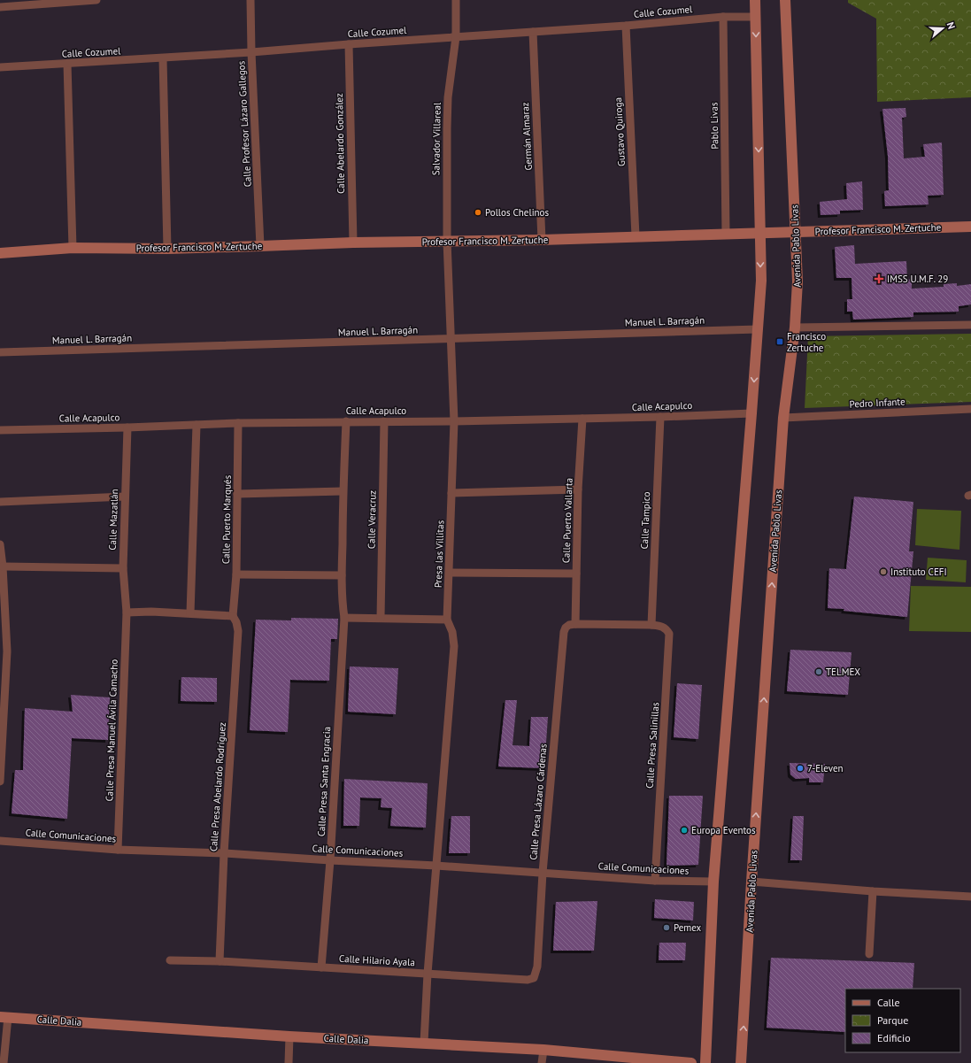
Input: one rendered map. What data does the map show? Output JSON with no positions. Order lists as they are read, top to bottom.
{
  "streets": {
    "main road": ["Profesor Francisco M. Zertuche", "Avenida Pablo Livas", "Calle Dalia"],
    "street": [
      "Calle Cozumel",
      "Calle Profesor Lázaro Gallegos",
      "Pablo Livas",
      "Gustavo Quiroga",
      "Germán Almaraz",
      "Salvador Villareal",
      "Calle Abelardo González",
      "Manuel L. Barragán",
      "Pedro Infante",
      "Calle Acapulco",
      "Calle Mazatlán",
      "Calle Puerto Marqués",
      "Calle Veracruz",
      "Calle Puerto Vallarta",
      "Calle Tampico",
      "Presa las Villitas",
      "Calle Presa Manuel Ávila Camacho",
      "Calle Presa Salinillas",
      "Calle Presa Santa Engracia",
      "Calle Presa Abelardo Rodríguez",
      "Calle Presa Lázaro Cárdenas",
      "Calle Comunicaciones",
      "Calle Hilario Ayala"
    ]
  },
  "crossings": [
    ["Calle Cozumel", "Calle Profesor Lázaro Gallegos"],
    ["Calle Cozumel", "Pablo Livas"],
    ["Calle Cozumel", "Gustavo Quiroga"],
    ["Calle Cozumel", "Germán Almaraz"],
    ["Calle Cozumel", "Salvador Villareal"],
    ["Calle Cozumel", "Calle Abelardo González"],
    ["Calle Profesor Lázaro Gallegos", "Profesor Francisco M. Zertuche"],
    ["Pablo Livas", "Profesor Francisco M. Zertuche"],
    ["Gustavo Quiroga", "Profesor Francisco M. Zertuche"],
    ["Germán Almaraz", "Profesor Francisco M. Zertuche"],
    ["Salvador Villareal", "Profesor Francisco M. Zertuche"],
    ["Salvador Villareal", "Presa las Villitas"],
    ["Calle Abelardo González", "Profesor Francisco M. Zertuche"],
    ["Profesor Francisco M. Zertuche", "Avenida Pablo Livas"],
    ["Profesor Francisco M. Zertuche", "Presa las Villitas"],
    ["Avenida Pablo Livas", "Pedro Infante"],
    ["Manuel L. Barragán", "Presa las Villitas"],
    ["Calle Acapulco", "Calle Mazatlán"],
    ["Calle Acapulco", "Calle Puerto Marqués"],
    ["Calle Acapulco", "Calle Veracruz"],
    ["Calle Acapulco", "Calle Puerto Vallarta"],
    ["Calle Acapulco", "Calle Tampico"],
    ["Calle Acapulco", "Presa las Villitas"],
    ["Calle Mazatlán", "Calle Presa Manuel Ávila Camacho"],
    ["Calle Puerto Marqués", "Calle Presa Abelardo Rodríguez"],
    ["Calle Puerto Vallarta", "Calle Presa Salinillas"],
    ["Calle Puerto Vallarta", "Calle Presa Lázaro Cárdenas"],
    ["Calle Tampico", "Calle Presa Salinillas"],
    ["Presa las Villitas", "Calle Comunicaciones"],
    ["Presa las Villitas", "Calle Hilario Ayala"],
    ["Presa las Villitas", "Calle Dalia"],
    ["Calle Presa Manuel Ávila Camacho", "Calle Comunicaciones"],
    ["Calle Presa Salinillas", "Calle Presa Lázaro Cárdenas"],
    ["Calle Presa Salinillas", "Calle Comunicaciones"],
    ["Calle Presa Santa Engracia", "Calle Comunicaciones"],
    ["Calle Presa Santa Engracia", "Calle Hilario Ayala"],
    ["Calle Presa Abelardo Rodríguez", "Calle Comunicaciones"],
    ["Calle Presa Abelardo Rodríguez", "Calle Hilario Ayala"],
    ["Calle Presa Lázaro Cárdenas", "Calle Comunicaciones"],
    ["Calle Presa Lázaro Cárdenas", "Calle Hilario Ayala"]
  ],
  "places": {
    "other": [
      "Pollos Chelinos",
      "Instituto CEFI",
      "TELMEX",
      "7-Eleven",
      "Europa Eventos",
      "Pemex"
    ],
    "health": ["IMSS U.M.F. 29"],
    "transit": ["Francisco Zertuche"]
  },
  "legend": ["Calle", "Parque", "Edificio"],
  "north": "right"
}
